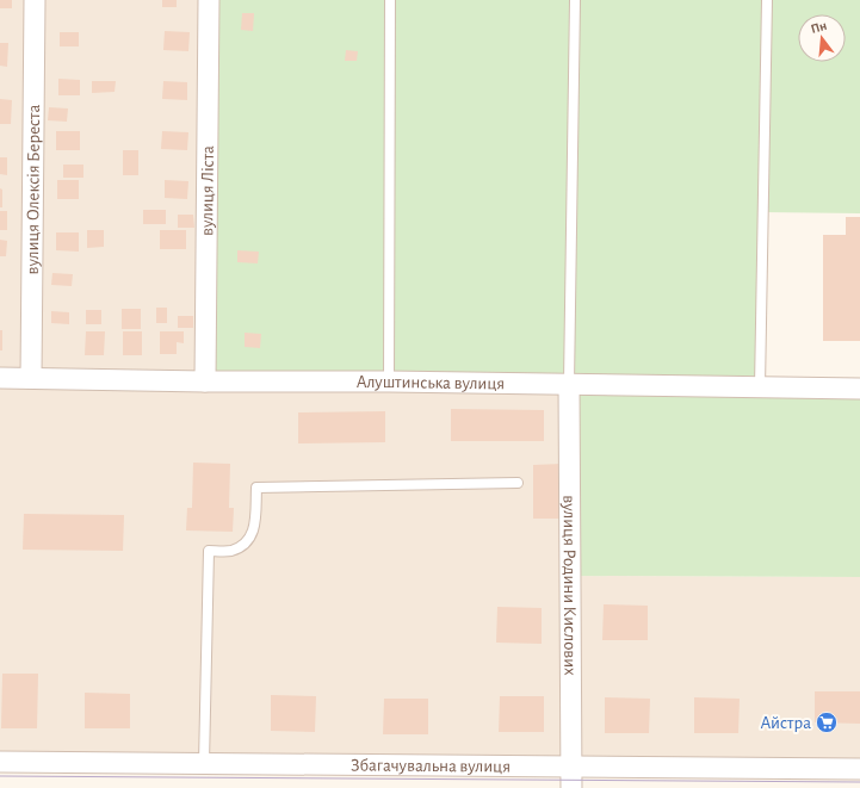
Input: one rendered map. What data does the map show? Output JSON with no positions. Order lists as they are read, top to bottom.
{
  "streets": {
    "street": [
      "вулиця Олексія Береста",
      "вулиця Ліста",
      "Алуштинська вулиця",
      "вулиця Родини Кислових",
      "Збагачувальна вулиця"
    ]
  },
  "crossings": [
    ["вулиця Олексія Береста", "Алуштинська вулиця"],
    ["вулиця Ліста", "Алуштинська вулиця"],
    ["Алуштинська вулиця", "вулиця Родини Кислових"],
    ["вулиця Родини Кислових", "Збагачувальна вулиця"]
  ],
  "places": {
    "supermarket": ["Айстра"]
  },
  "north": "top"
}
